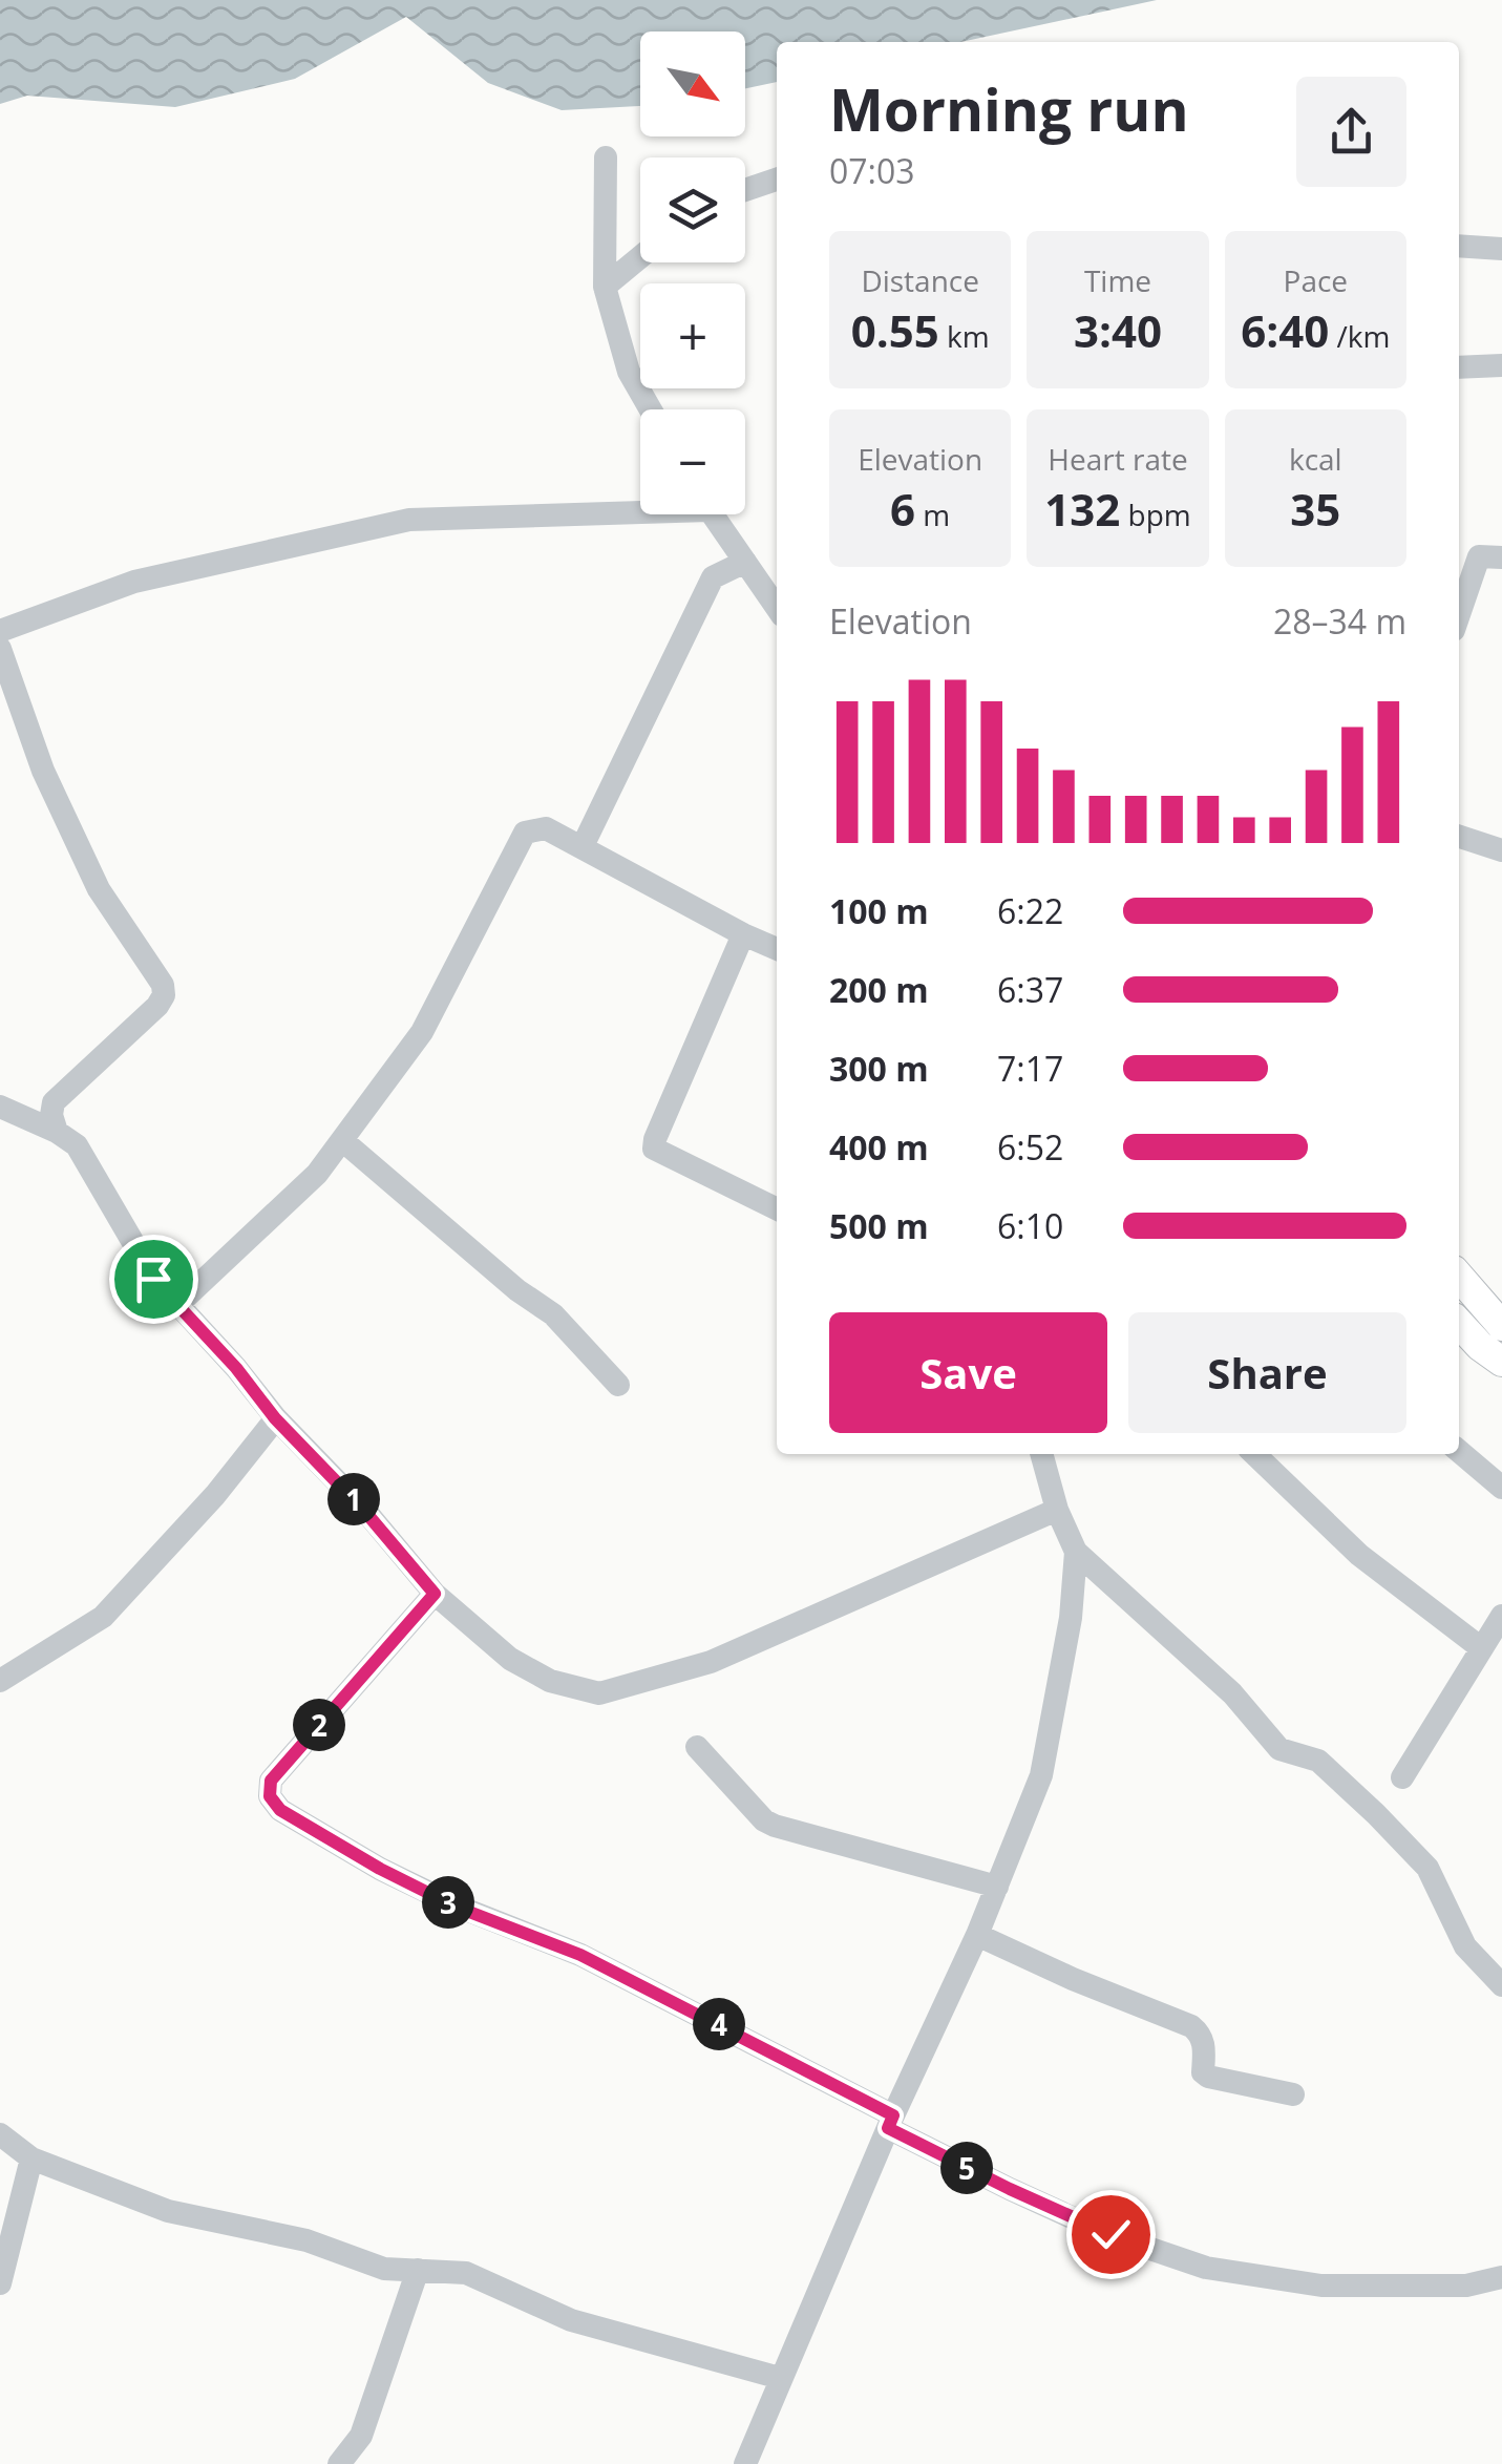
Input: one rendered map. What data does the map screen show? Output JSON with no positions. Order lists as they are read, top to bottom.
{
  "north": "bottom right",
  "page": {
    "map_buttons": ["+", "−"],
    "heading": ["Morning run", "07:03"],
    "stats": [
      ["Distance", "0.55 km"],
      ["Time", "3:40"],
      ["Pace", "6:40 /km"],
      ["Elevation", "6 m"],
      ["Heart rate", "132 bpm"],
      ["kcal", "35"]
    ],
    "chart": ["Elevation", "28–34 m"],
    "list": [
      {
        "name": "100 m",
        "note": "6:22"
      },
      {
        "name": "200 m",
        "note": "6:37"
      },
      {
        "name": "300 m",
        "note": "7:17"
      },
      {
        "name": "400 m",
        "note": "6:52"
      },
      {
        "name": "500 m",
        "note": "6:10"
      }
    ],
    "buttons": ["Save", "Share"],
    "pins": [
      "1",
      "2",
      "3",
      "4",
      "5"
    ]
  }
}
